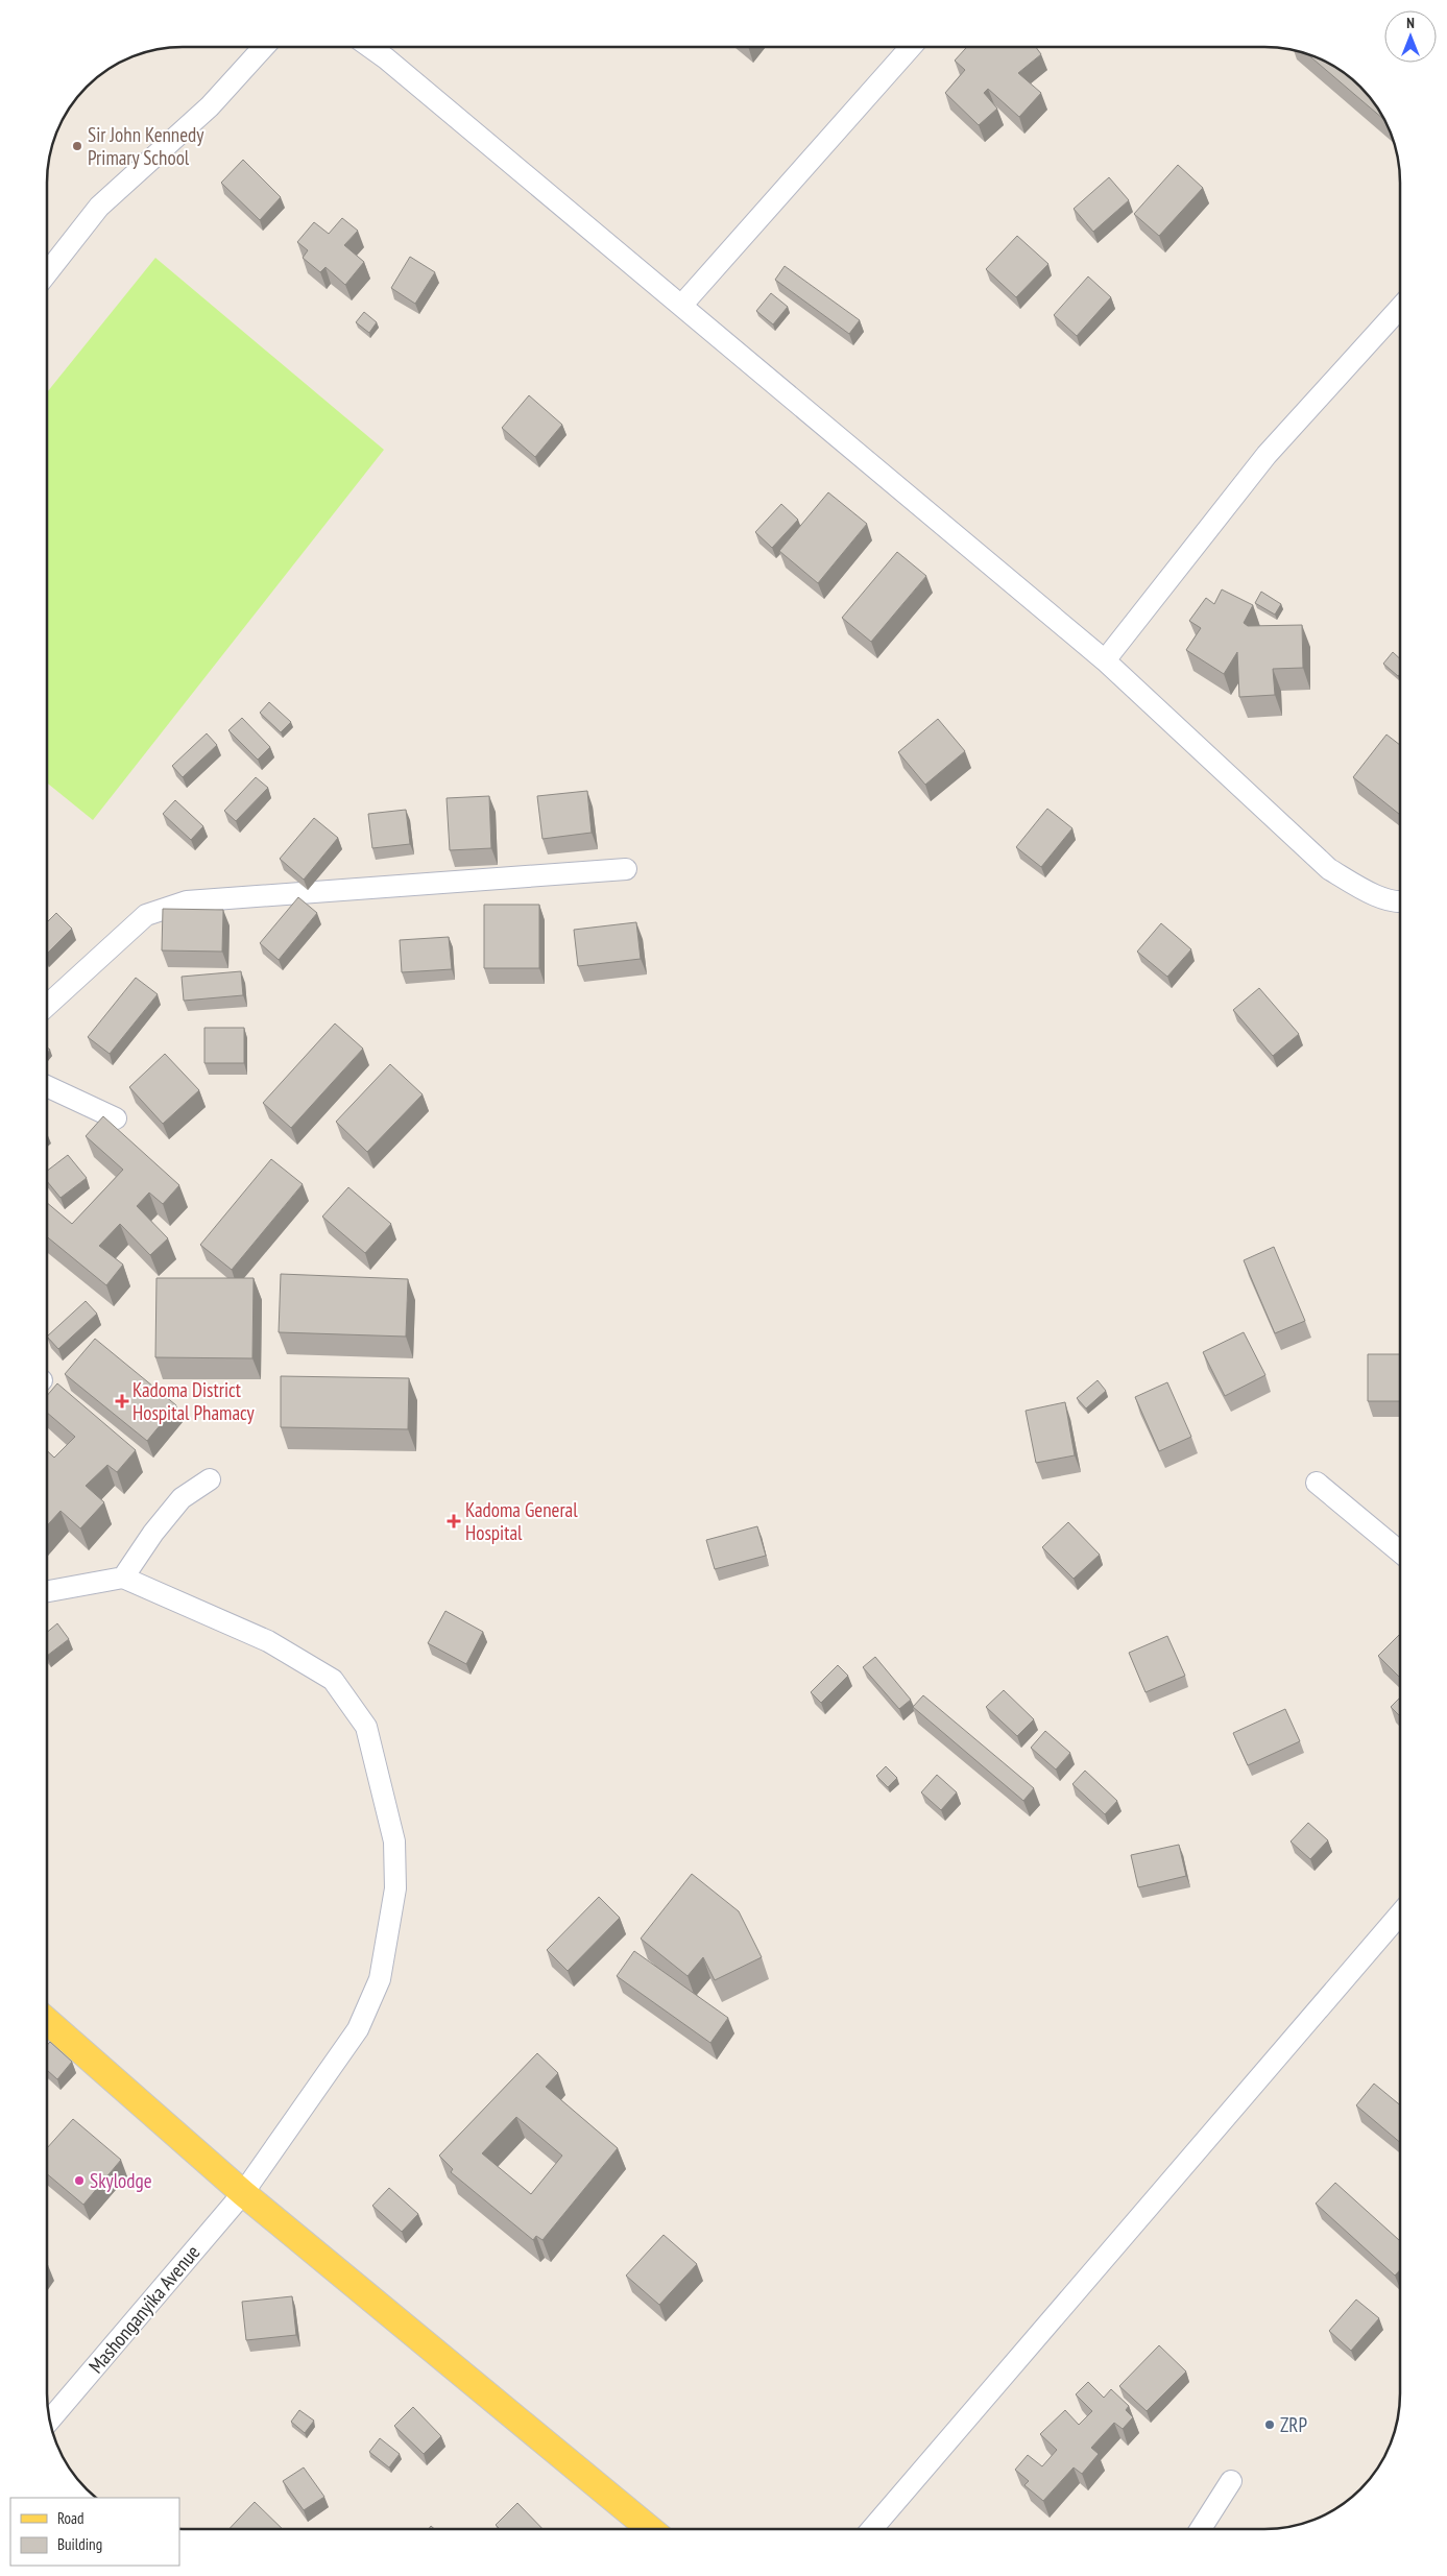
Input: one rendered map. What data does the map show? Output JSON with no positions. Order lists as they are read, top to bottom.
{
  "streets": {
    "street": ["Mashonganyika Avenue"]
  },
  "places": {
    "other": ["Sir John Kennedy Primary School", "Skylodge", "ZRP"],
    "health": ["Kadoma District Hospital Phamacy", "Kadoma General Hospital"]
  },
  "legend": ["Road", "Building"],
  "north": "top"
}
